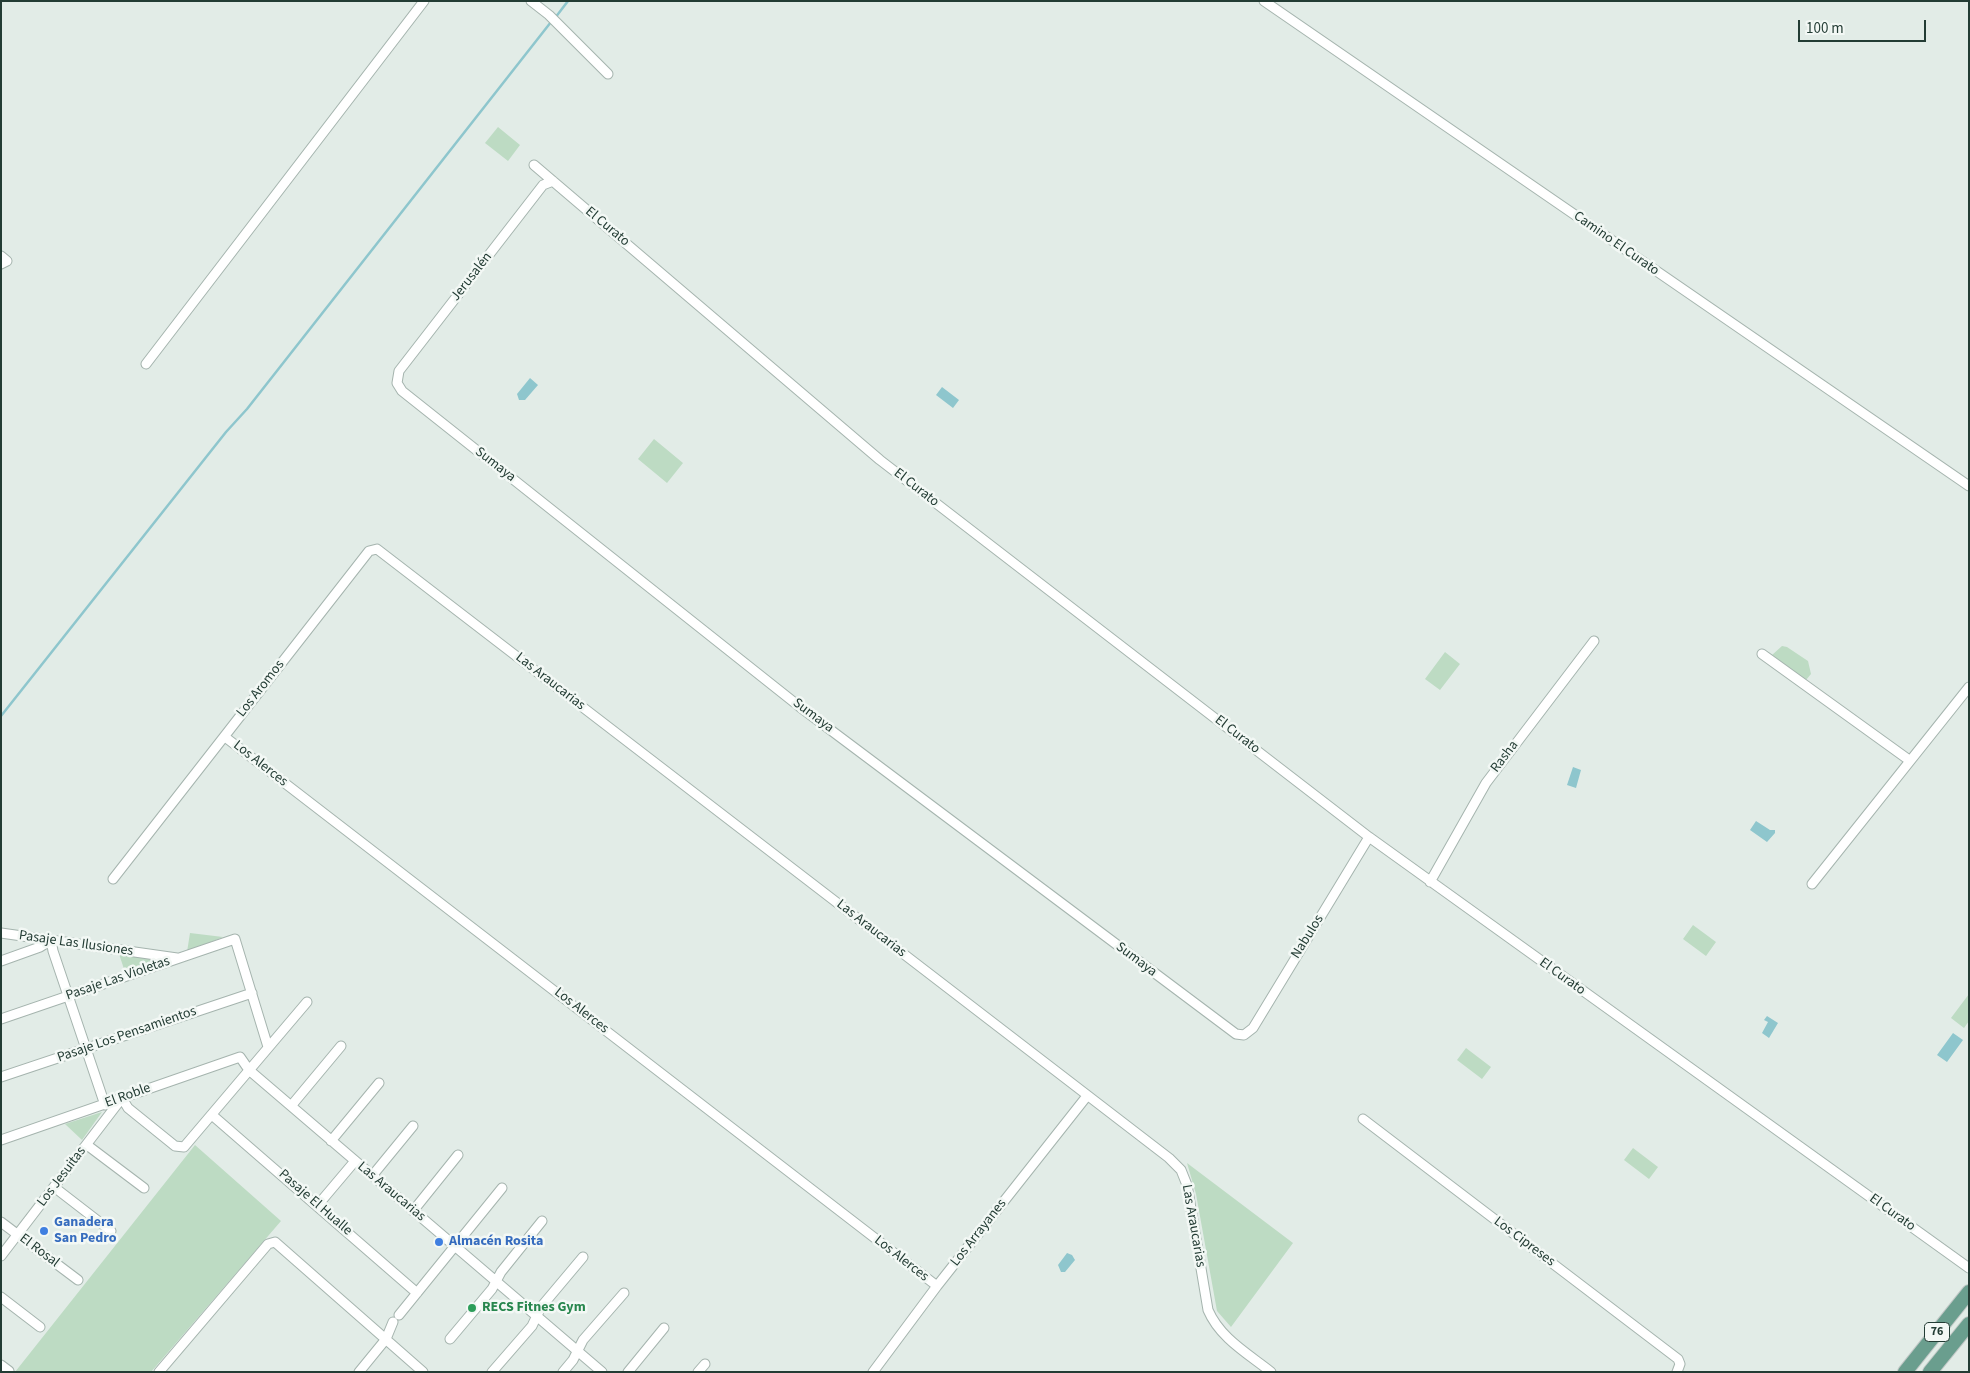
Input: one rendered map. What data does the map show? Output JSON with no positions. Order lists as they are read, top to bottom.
{
  "streets": {
    "main road": ["76"],
    "street": [
      "El Curato",
      "Camino El Curato",
      "Jerusalén",
      "Sumaya",
      "Las Araucarias",
      "Los Aromos",
      "Rasha",
      "Los Alerces",
      "Nabulos",
      "Pasaje Las Ilusiones",
      "Pasaje Las Violetas",
      "Pasaje Los Pensamientos",
      "El Roble",
      "Los Jesuitas",
      "Pasaje El Hualle",
      "Los Arrayanes",
      "Los Cipreses",
      "El Rosal"
    ]
  },
  "crossings": [
    ["El Curato", "Jerusalén"],
    ["El Curato", "Rasha"],
    ["El Curato", "Nabulos"],
    ["Jerusalén", "Sumaya"],
    ["Sumaya", "Nabulos"],
    ["Las Araucarias", "Los Aromos"],
    ["Las Araucarias", "El Roble"],
    ["Las Araucarias", "Los Arrayanes"],
    ["Los Aromos", "Los Alerces"],
    ["Los Alerces", "Los Arrayanes"],
    ["Pasaje Las Ilusiones", "Pasaje Las Violetas"],
    ["Pasaje Las Violetas", "Pasaje Los Pensamientos"],
    ["El Roble", "Los Jesuitas"],
    ["Los Jesuitas", "El Rosal"]
  ],
  "places": ["Ganadera San Pedro", "Almacén Rosita", "RECS Fitnes Gym"],
  "scale_bar": "100 m"
}
